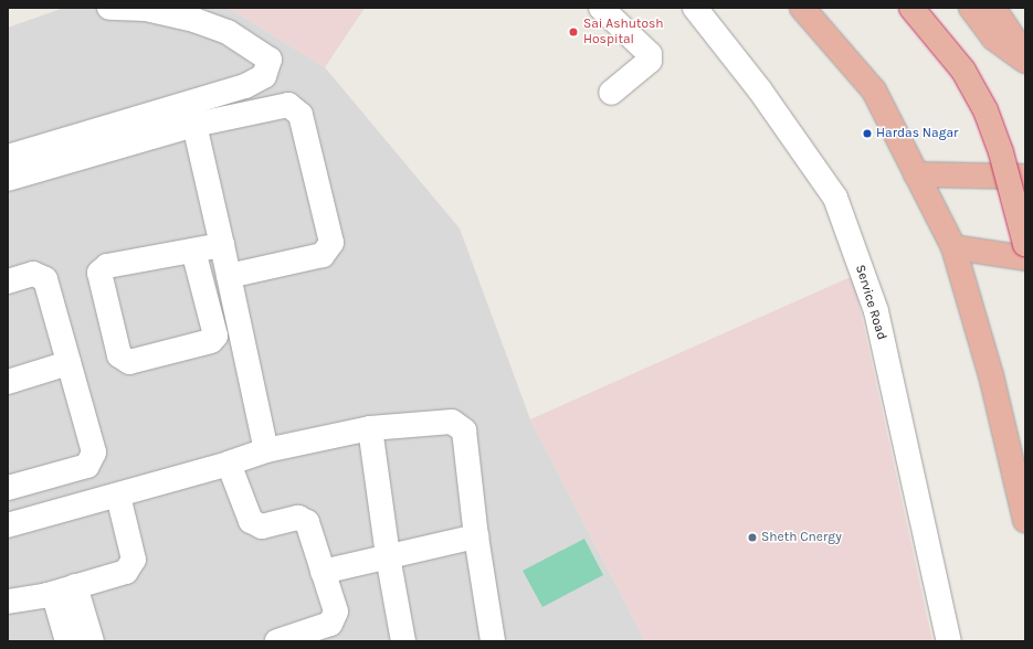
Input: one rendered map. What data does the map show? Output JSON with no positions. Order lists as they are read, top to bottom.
{
  "streets": {
    "street": ["Service Road"]
  },
  "places": ["Sai Ashutosh Hospital", "Hardas Nagar", "Sheth Cnergy"]
}
